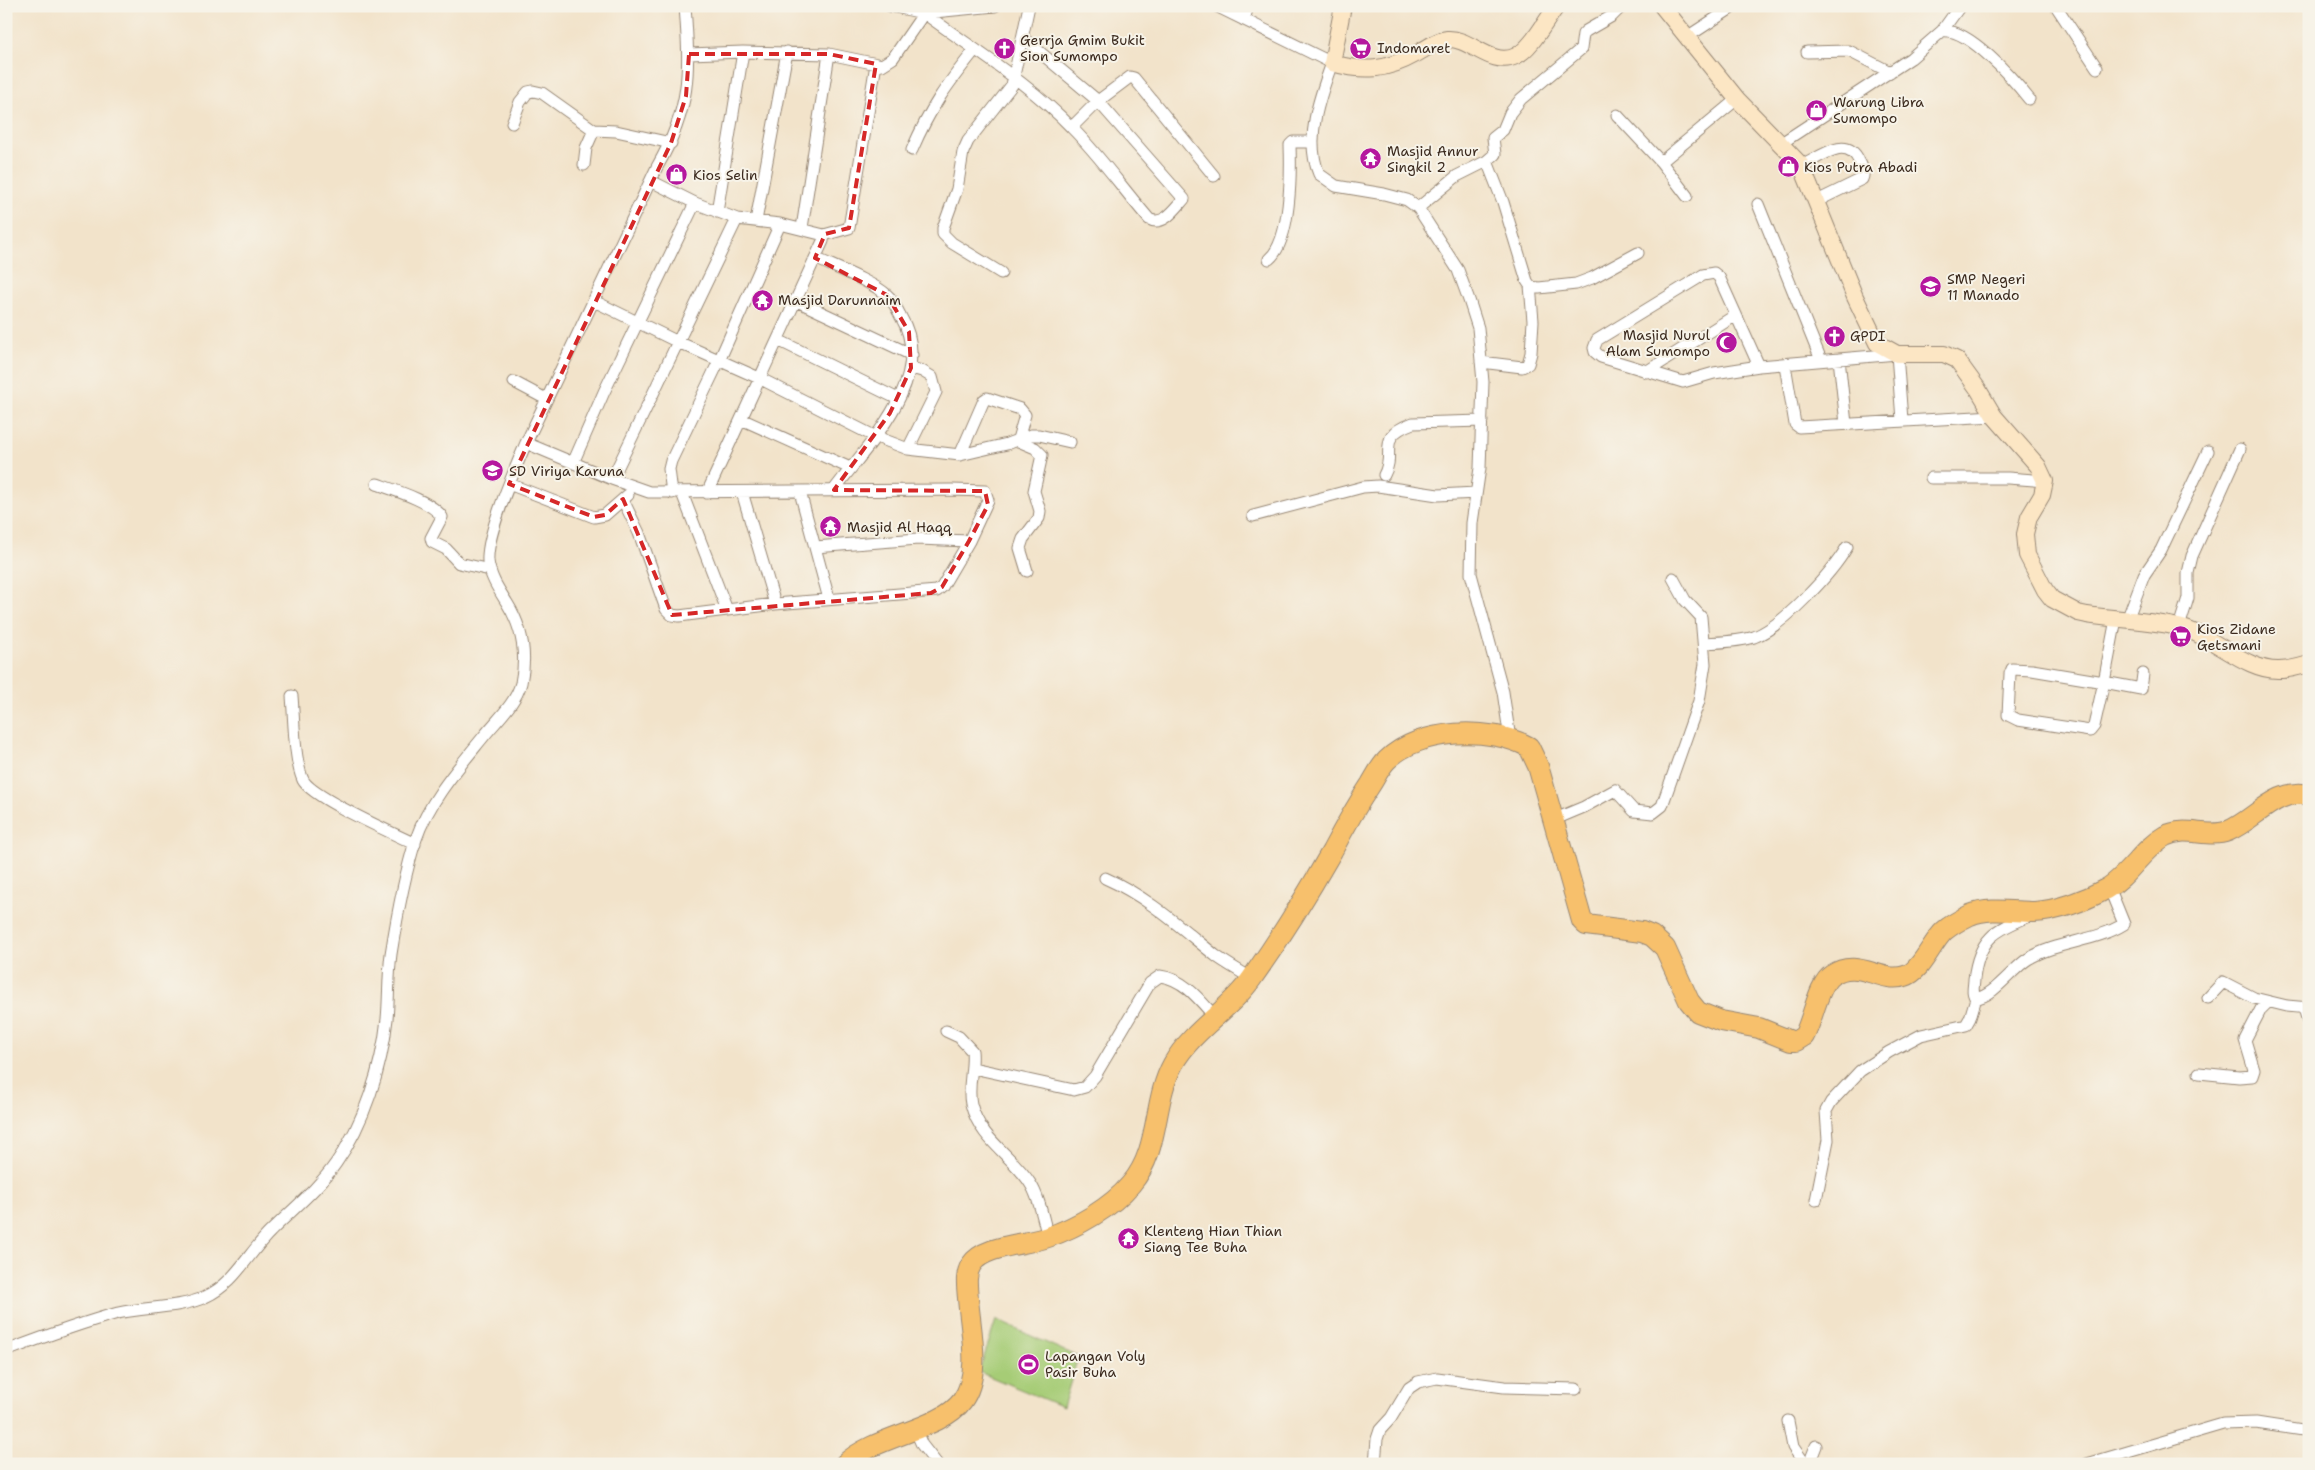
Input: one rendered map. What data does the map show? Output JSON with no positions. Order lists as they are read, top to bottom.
{
  "places": {
    "church": ["Gerrja Gmim Bukit Sion Sumompo", "GPDI"],
    "supermarket": ["Indomaret", "Kios Zidane Getsmani"],
    "shop": ["Warung Libra Sumompo", "Kios Putra Abadi", "Kios Selin"],
    "temple": [
      "Masjid Annur Singkil 2",
      "Masjid Darunnaim",
      "Masjid Al Haqq",
      "Klenteng Hian Thian Siang Tee Buha"
    ],
    "school or university": ["SMP Negeri 11 Manado", "SD Viriya Karuna"],
    "mosque": ["Masjid Nurul Alam Sumompo"],
    "sports": ["Lapangan Voly Pasir Buha"]
  }
}
